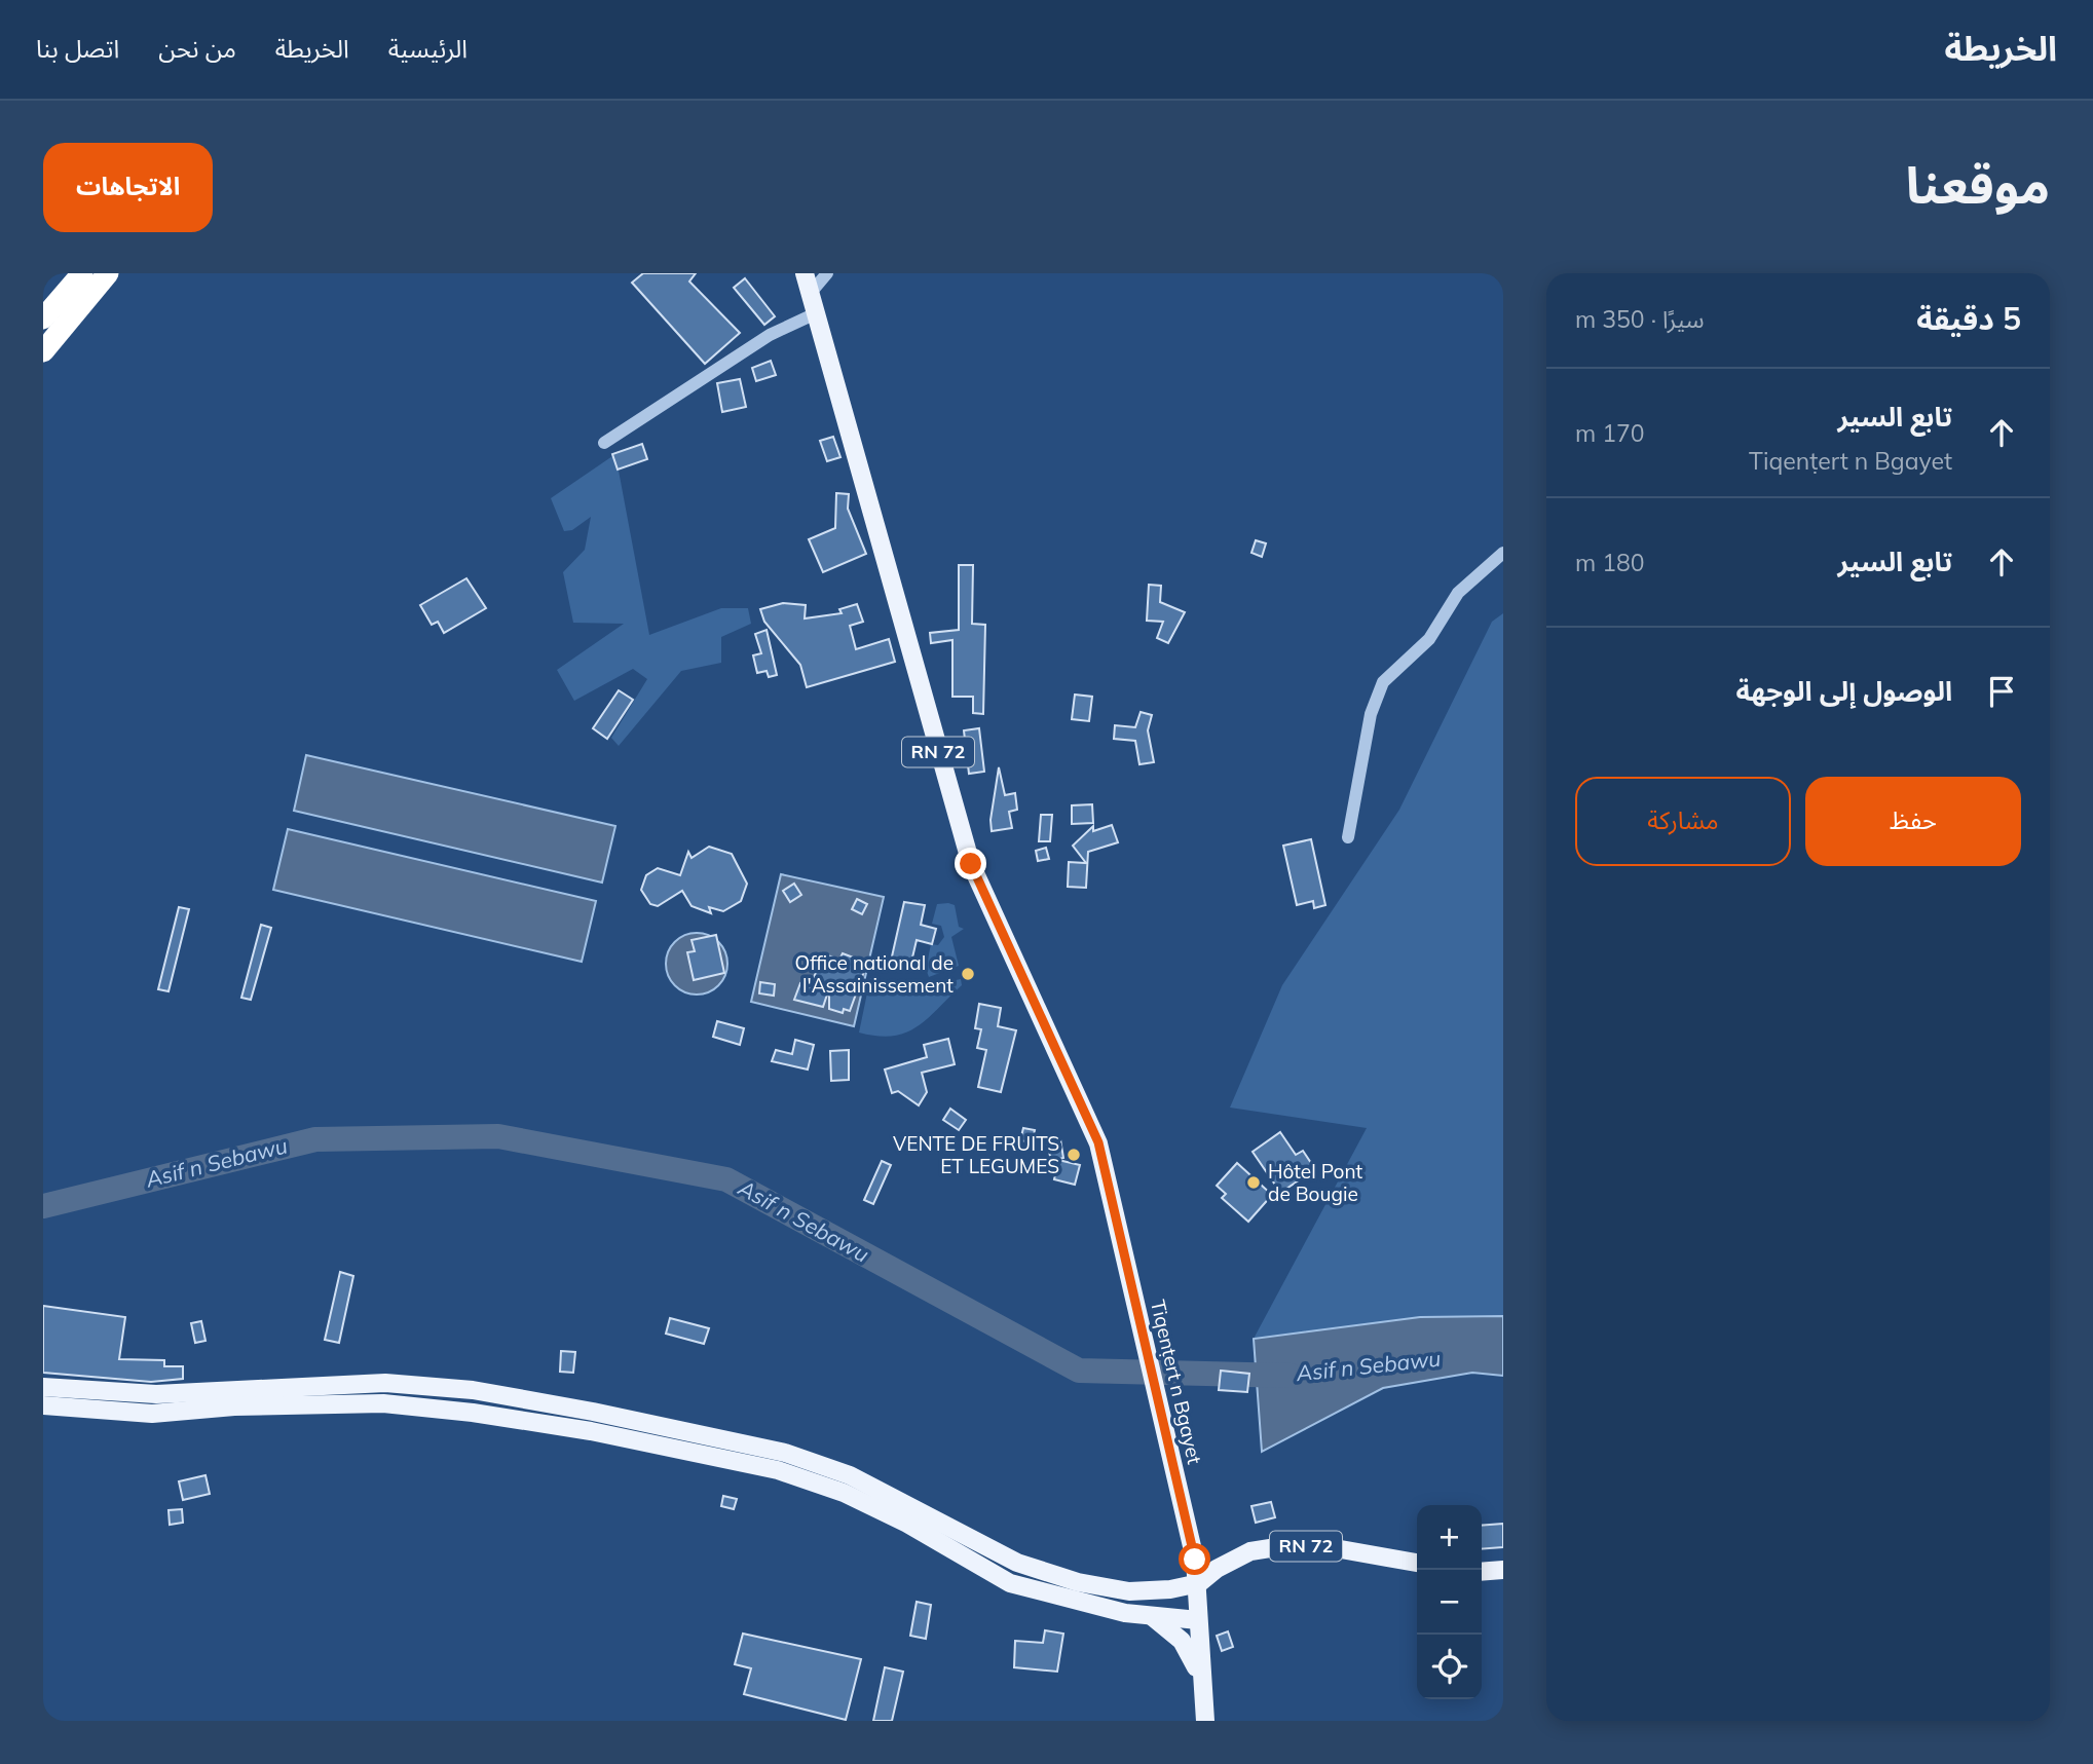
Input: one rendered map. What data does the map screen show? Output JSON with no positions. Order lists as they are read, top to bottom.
{
  "streets": {
    "main road": ["RN 72", "Tiqenṭert n Bgayet"]
  },
  "crossings": [
    ["RN 72", "Tiqenṭert n Bgayet"]
  ],
  "water": ["Asif n Sebawu"],
  "places": ["Office national de l'Assainissement", "VENTE DE FRUITS ET LEGUMES", "Hôtel Pont de Bougie"],
  "page": {
    "header": "الخريطة",
    "nav": [
      "الرئيسية",
      "الخريطة",
      "من نحن",
      "اتصل بنا"
    ],
    "title": "موقعنا",
    "buttons": [
      "الاتجاهات",
      ["حفظ", "مشاركة"]
    ],
    "heading": ["5 دقيقة", "سيرًا · 350 m"],
    "list": [
      ["تابع السير", "Tiqenṭert n Bgayet", "170 m"],
      ["تابع السير", "180 m"],
      "الوصول إلى الوجهة"
    ],
    "map_buttons": ["+", "−"]
  }
}
